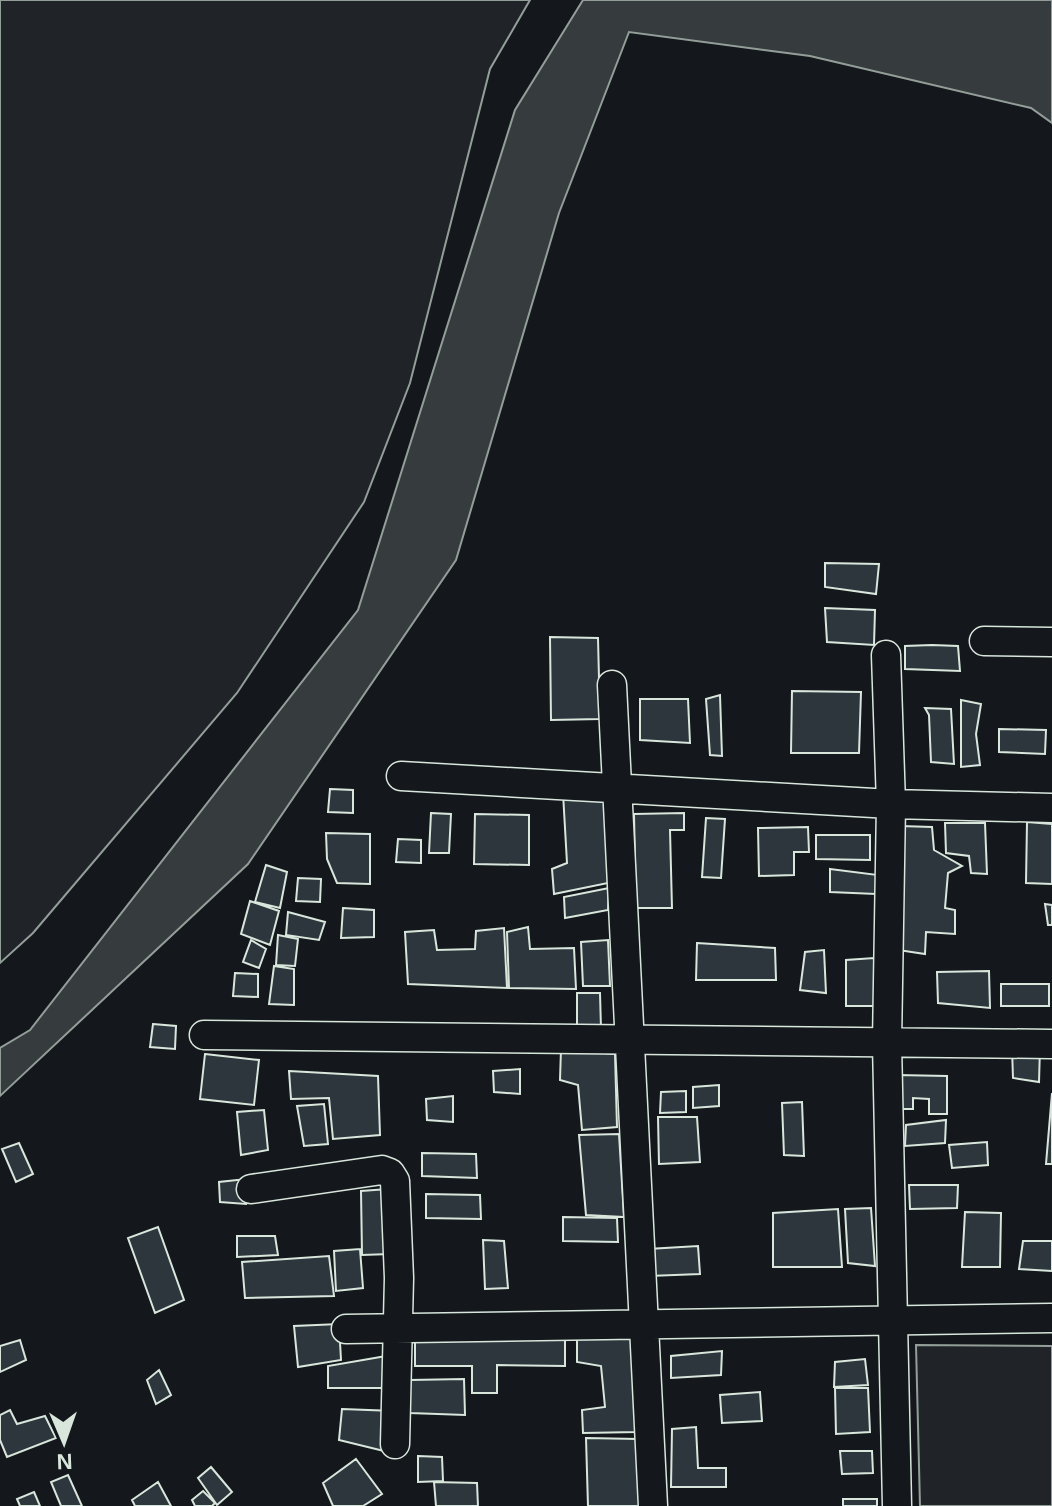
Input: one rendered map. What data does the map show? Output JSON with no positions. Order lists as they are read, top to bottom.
{
  "north": "bottom"
}
